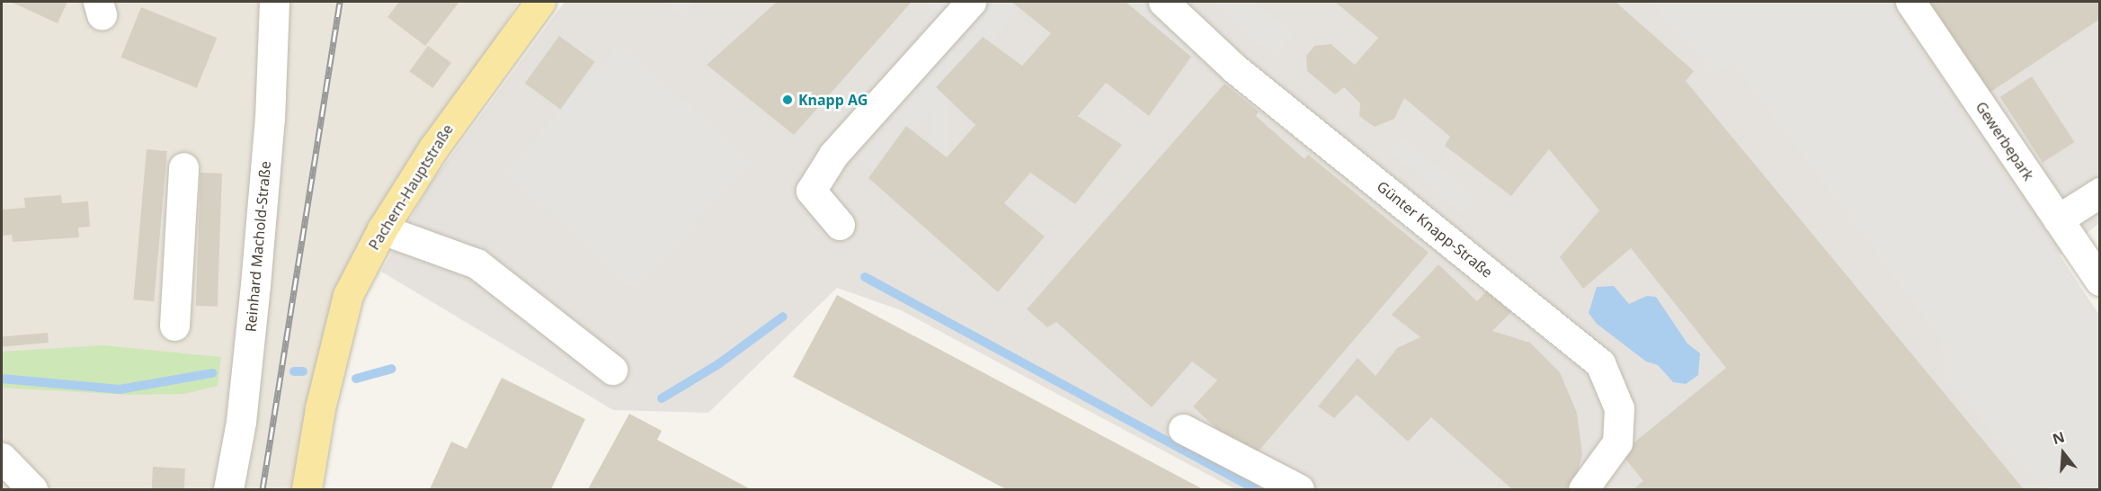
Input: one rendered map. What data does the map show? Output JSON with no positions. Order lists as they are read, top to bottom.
{
  "streets": {
    "main road": ["Pachern-Hauptstraße"],
    "street": ["Gewerbepark", "Günter Knapp-Straße", "Reinhard Machold-Straße"]
  },
  "places": ["Knapp AG"],
  "north": "top"
}
